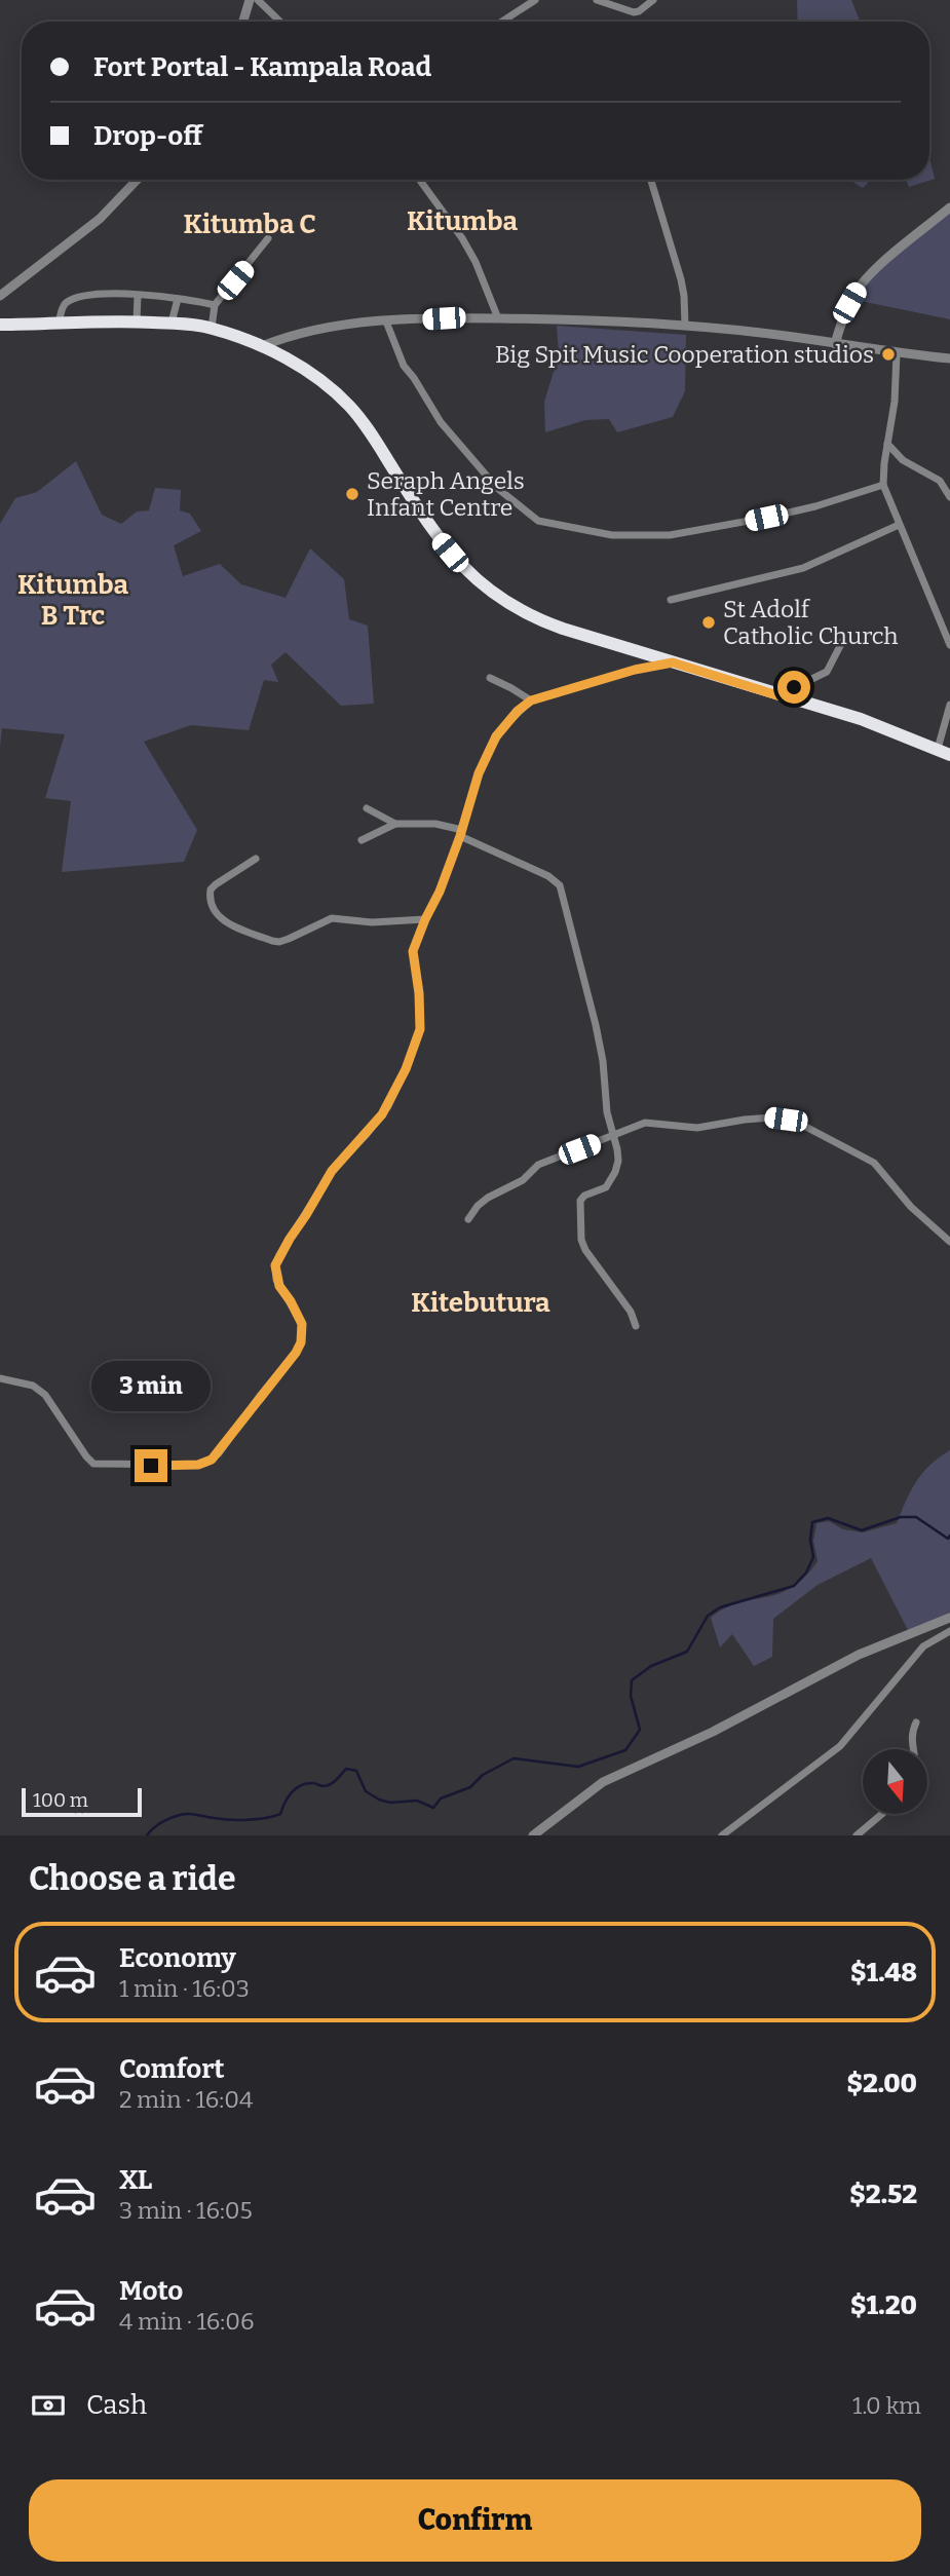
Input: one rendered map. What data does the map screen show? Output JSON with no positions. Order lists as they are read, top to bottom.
{
  "districts": [
    "Kitumba",
    "Kitumba C",
    "Kitumba B Trc",
    "Kitebutura"
  ],
  "places": ["Big Spit Music Cooperation studios", "Seraph Angels Infant Centre", "St Adolf Catholic Church"],
  "scale_bar": "100 m",
  "north": "bottom",
  "page": {
    "banner": ["Fort Portal - Kampala Road", "Drop-off"],
    "bubble": "3 min",
    "scale": "100 m",
    "heading": "Choose a ride",
    "list": [
      {
        "name": "Economy",
        "note": "1 min · 16:03",
        "value": "$1.48"
      },
      {
        "name": "Comfort",
        "note": "2 min · 16:04",
        "value": "$2.00"
      },
      {
        "name": "XL",
        "note": "3 min · 16:05",
        "value": "$2.52"
      },
      {
        "name": "Moto",
        "note": "4 min · 16:06",
        "value": "$1.20"
      }
    ],
    "pay": ["Cash", "1.0 km"],
    "buttons": "Confirm"
  }
}
